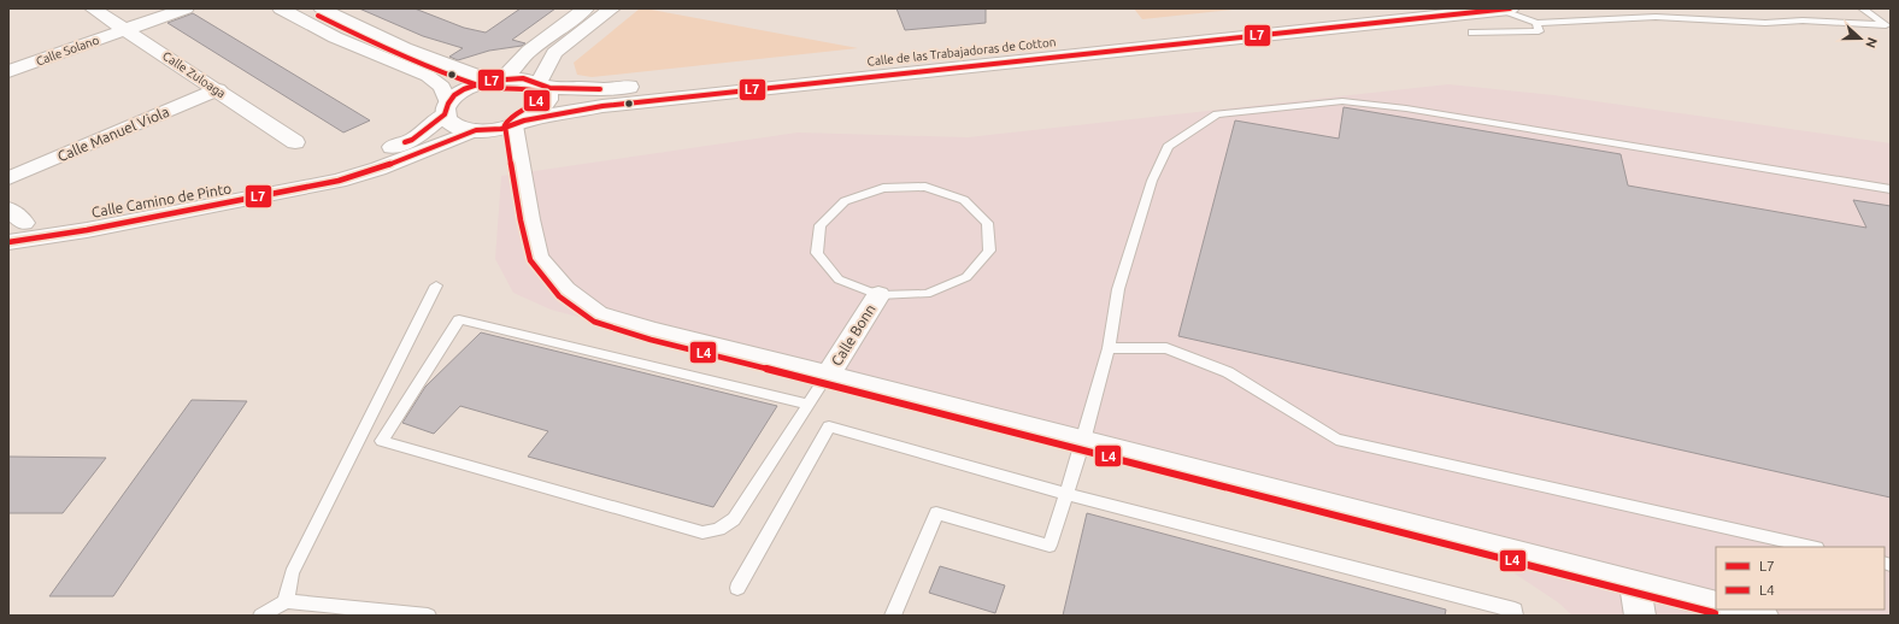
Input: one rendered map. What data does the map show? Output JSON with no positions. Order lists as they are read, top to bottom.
{
  "streets": {
    "street": [
      "Calle Solano",
      "Calle de las Trabajadoras de Cotton",
      "Calle Zuloaga",
      "Calle Manuel Viola",
      "Calle Camino de Pinto",
      "Calle Bonn"
    ]
  },
  "crossings": [
    ["Calle Solano", "Calle Zuloaga"],
    ["Calle de las Trabajadoras de Cotton", "Calle Camino de Pinto"],
    ["Calle Zuloaga", "Calle Manuel Viola"]
  ],
  "lines": ["transit line L7", "transit line L4"],
  "legend": ["L7", "L4"],
  "north": "right"
}
